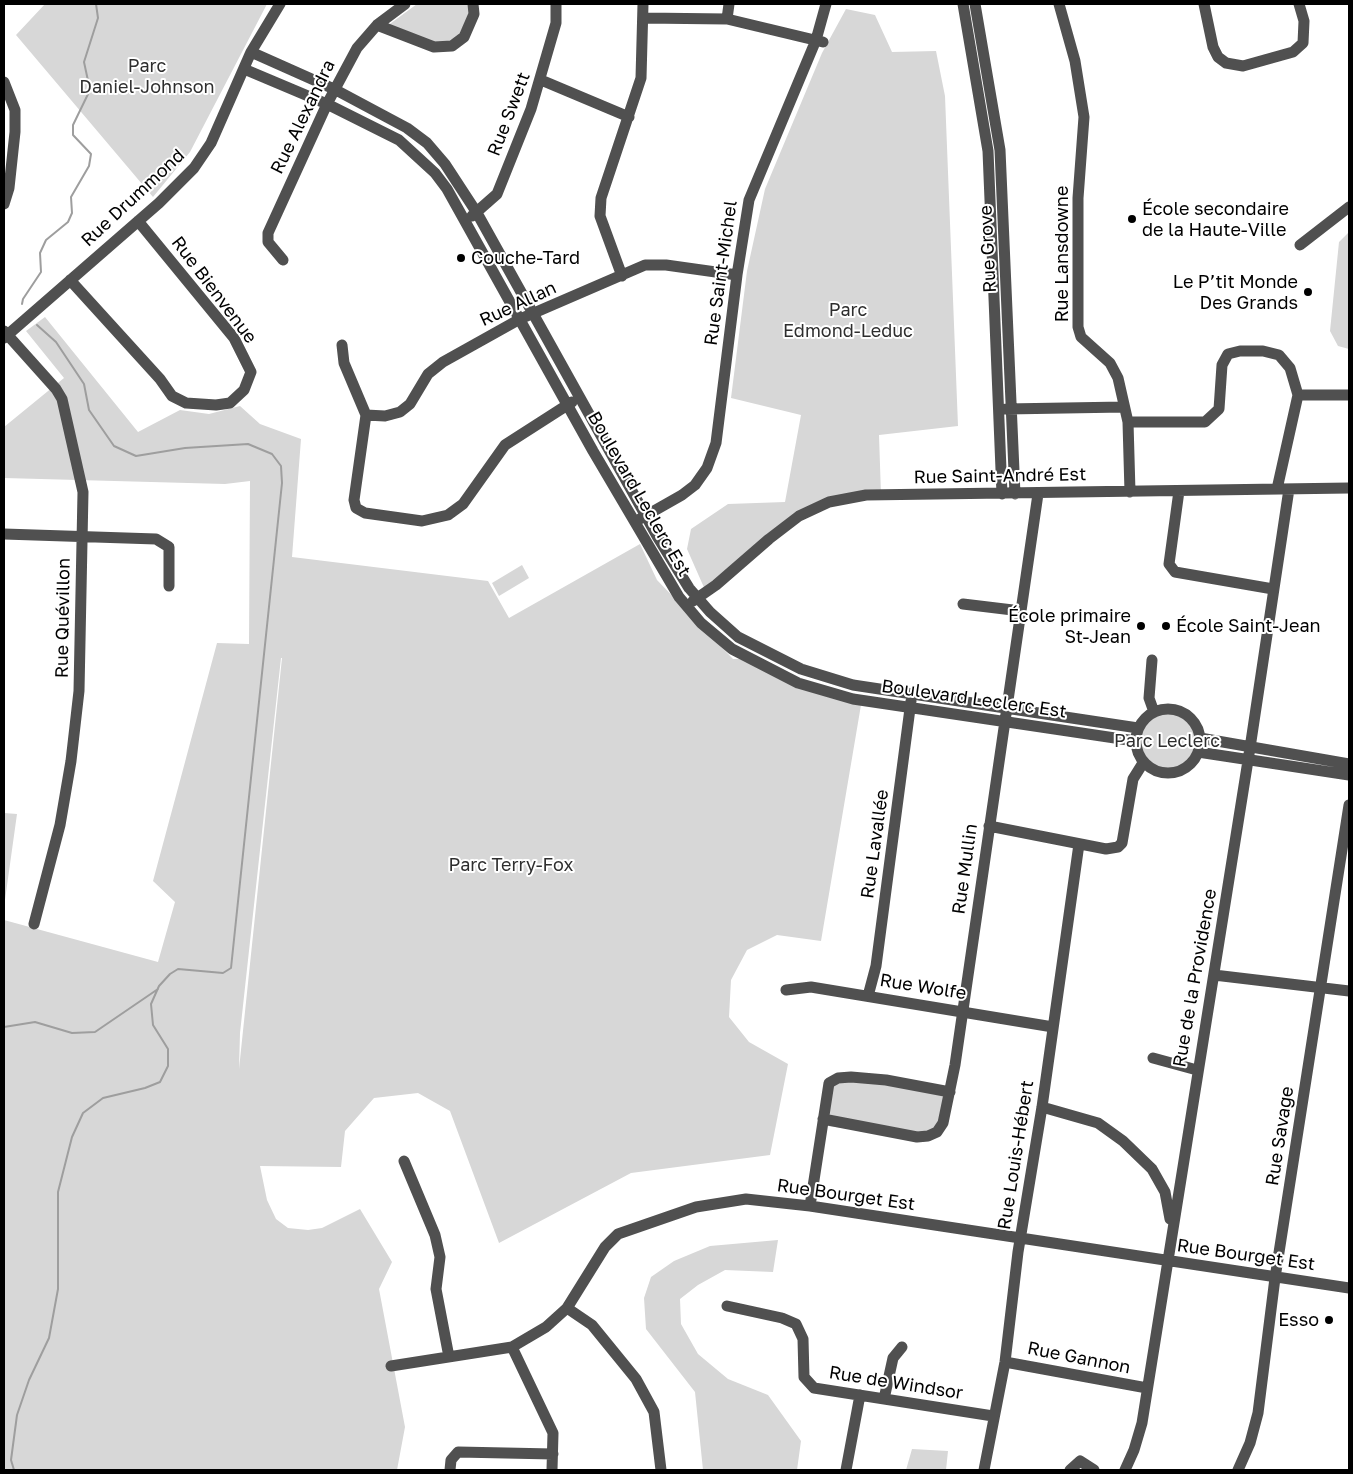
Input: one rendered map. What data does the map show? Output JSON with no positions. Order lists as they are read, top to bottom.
{
  "streets": {
    "street": [
      "Rue Swett",
      "Rue Alexandra",
      "Rue Drummond",
      "Rue Grove",
      "Rue Lansdowne",
      "Rue Saint-Michel",
      "Rue Bienvenue",
      "Rue Allan",
      "Rue Saint-André Est",
      "Boulevard Leclerc Est",
      "Rue Quévillon",
      "Rue Lavallée",
      "Rue Mullin",
      "Rue de la Providence",
      "Rue Wolfe",
      "Rue Savage",
      "Rue Louis-Hébert",
      "Rue Bourget Est",
      "Rue Gannon",
      "Rue de Windsor"
    ]
  },
  "crossings": [
    ["Rue Swett", "Boulevard Leclerc Est"],
    ["Rue Alexandra", "Boulevard Leclerc Est"],
    ["Rue Drummond", "Rue Bienvenue"],
    ["Rue Drummond", "Boulevard Leclerc Est"],
    ["Rue Drummond", "Rue Quévillon"],
    ["Rue Grove", "Rue Saint-André Est"],
    ["Rue Lansdowne", "Rue Saint-André Est"],
    ["Rue Saint-Michel", "Rue Allan"],
    ["Rue Saint-Michel", "Boulevard Leclerc Est"],
    ["Rue Allan", "Boulevard Leclerc Est"],
    ["Rue Saint-André Est", "Boulevard Leclerc Est"],
    ["Rue Saint-André Est", "Rue Mullin"],
    ["Rue Saint-André Est", "Rue de la Providence"],
    ["Boulevard Leclerc Est", "Rue Lavallée"],
    ["Boulevard Leclerc Est", "Rue Mullin"],
    ["Rue Lavallée", "Rue Wolfe"],
    ["Rue Mullin", "Rue Wolfe"],
    ["Rue de la Providence", "Rue Bourget Est"],
    ["Rue de la Providence", "Rue Gannon"],
    ["Rue Wolfe", "Rue Louis-Hébert"],
    ["Rue Savage", "Rue Bourget Est"],
    ["Rue Louis-Hébert", "Rue Bourget Est"],
    ["Rue Louis-Hébert", "Rue Gannon"],
    ["Rue Louis-Hébert", "Rue de Windsor"]
  ],
  "parks": [
    "Parc Daniel-Johnson",
    "Parc Edmond-Leduc",
    "Parc Leclerc",
    "Parc Terry-Fox"
  ],
  "places": [
    "École secondaire de la Haute-Ville",
    "Couche-Tard",
    "Le P’tit Monde Des Grands",
    "École primaire St-Jean",
    "École Saint-Jean",
    "Esso"
  ]
}
